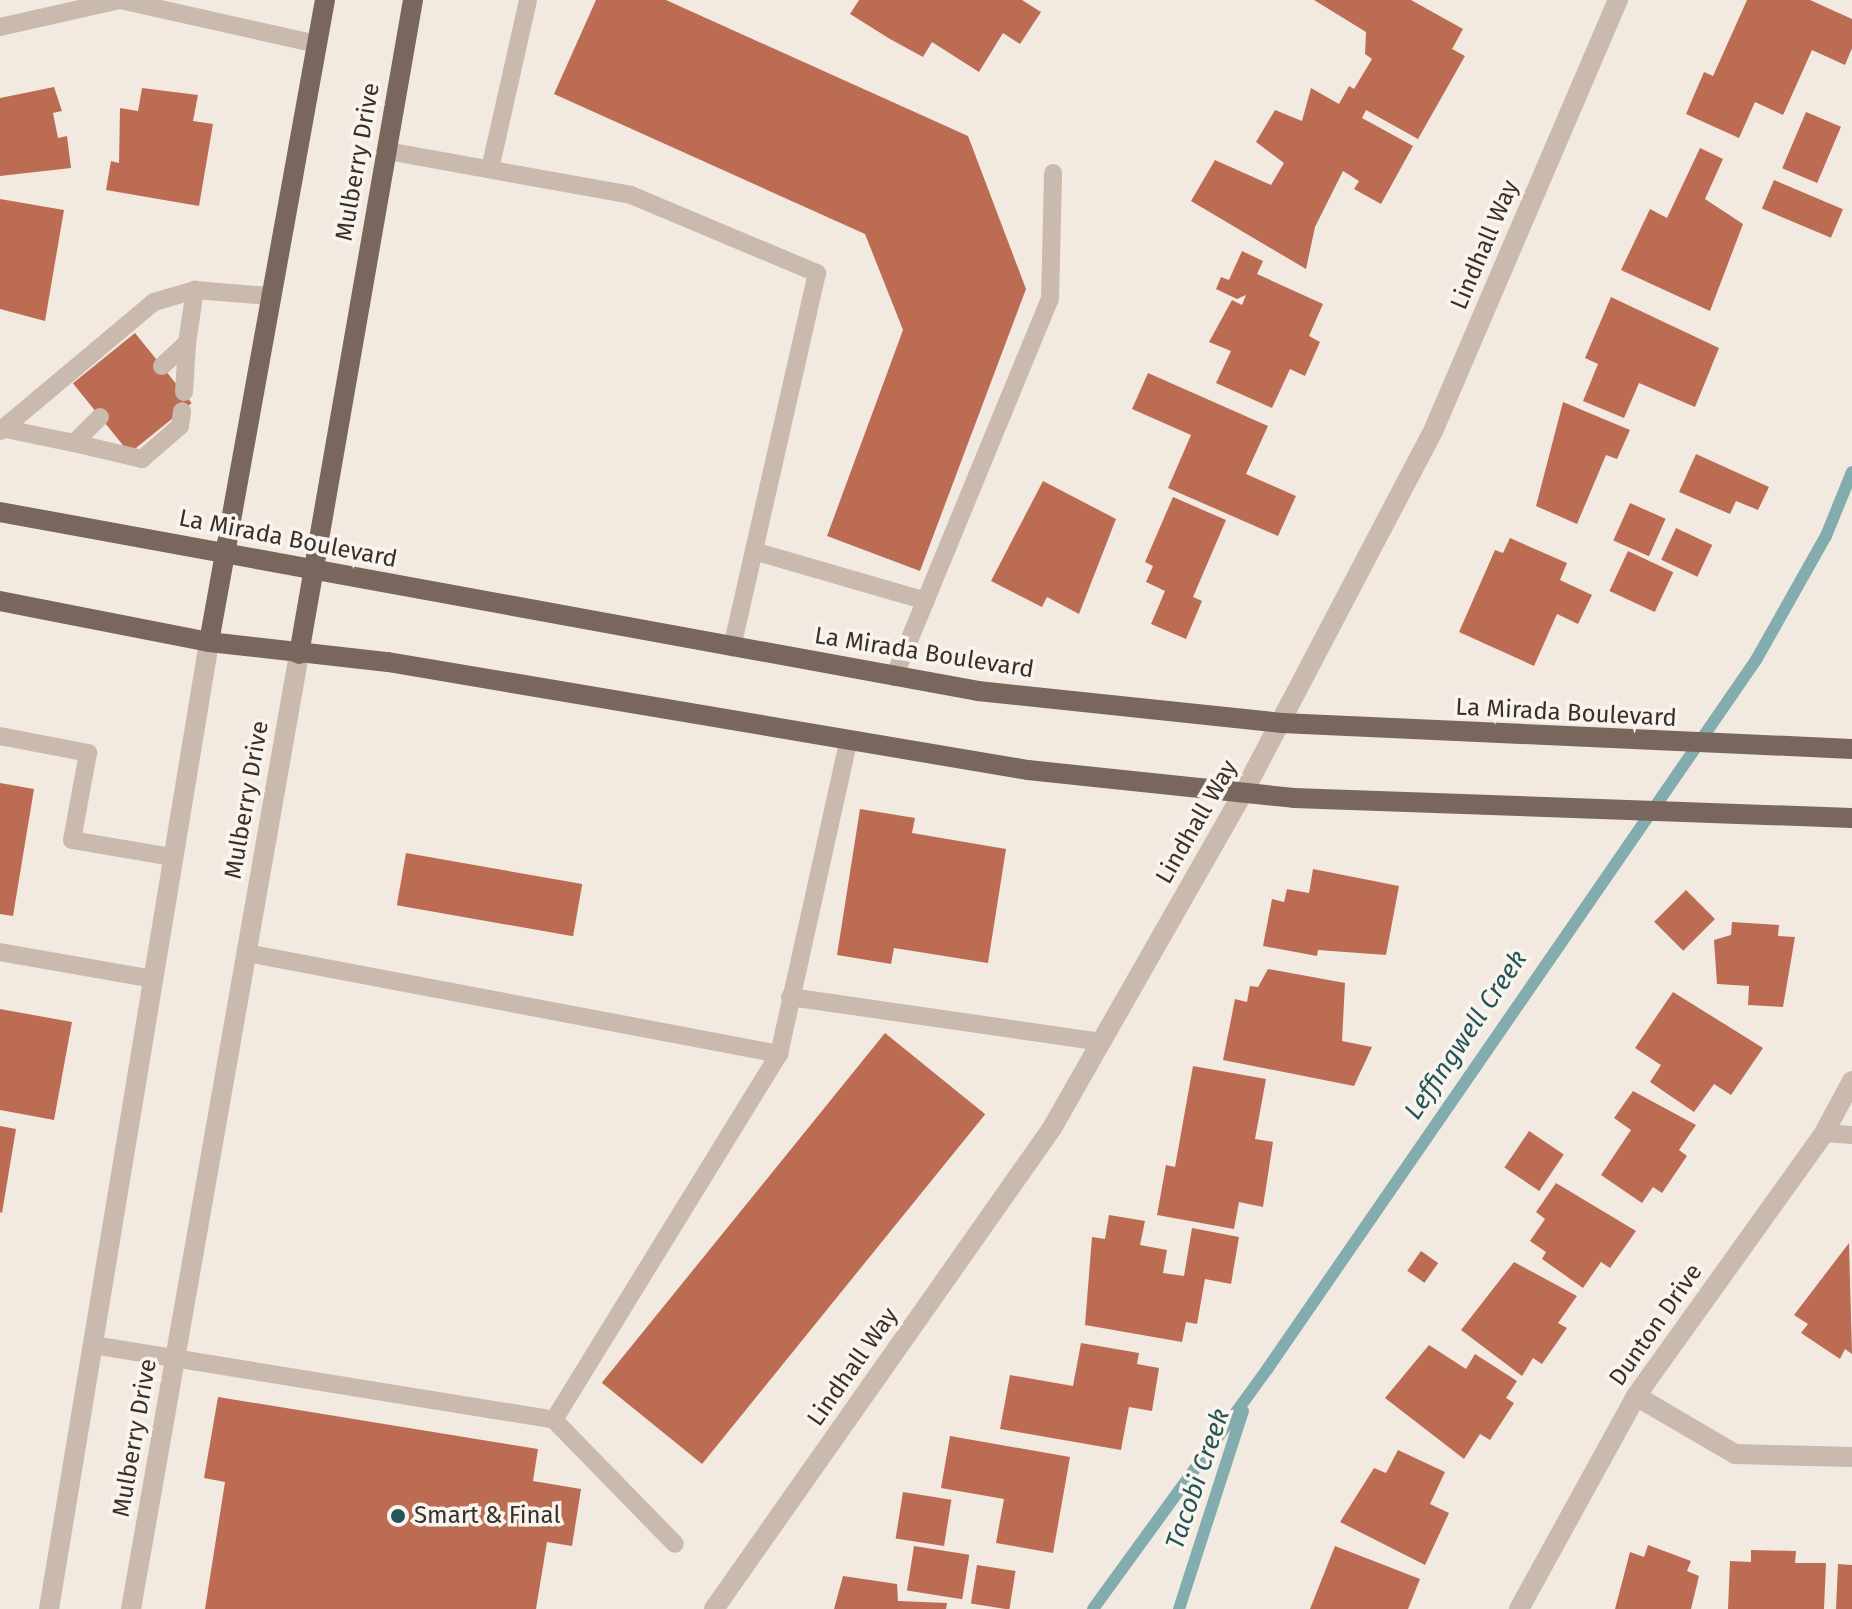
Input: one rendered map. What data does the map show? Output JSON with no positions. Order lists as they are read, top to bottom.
{
  "streets": {
    "main road": ["Mulberry Drive", "La Mirada Boulevard"],
    "street": ["Lindhall Way", "Dunton Drive"]
  },
  "crossings": [
    ["Mulberry Drive", "La Mirada Boulevard"],
    ["Lindhall Way", "La Mirada Boulevard"]
  ],
  "water": ["Leffingwell Creek", "Tacobi Creek"],
  "places": ["Smart & Final"]
}
